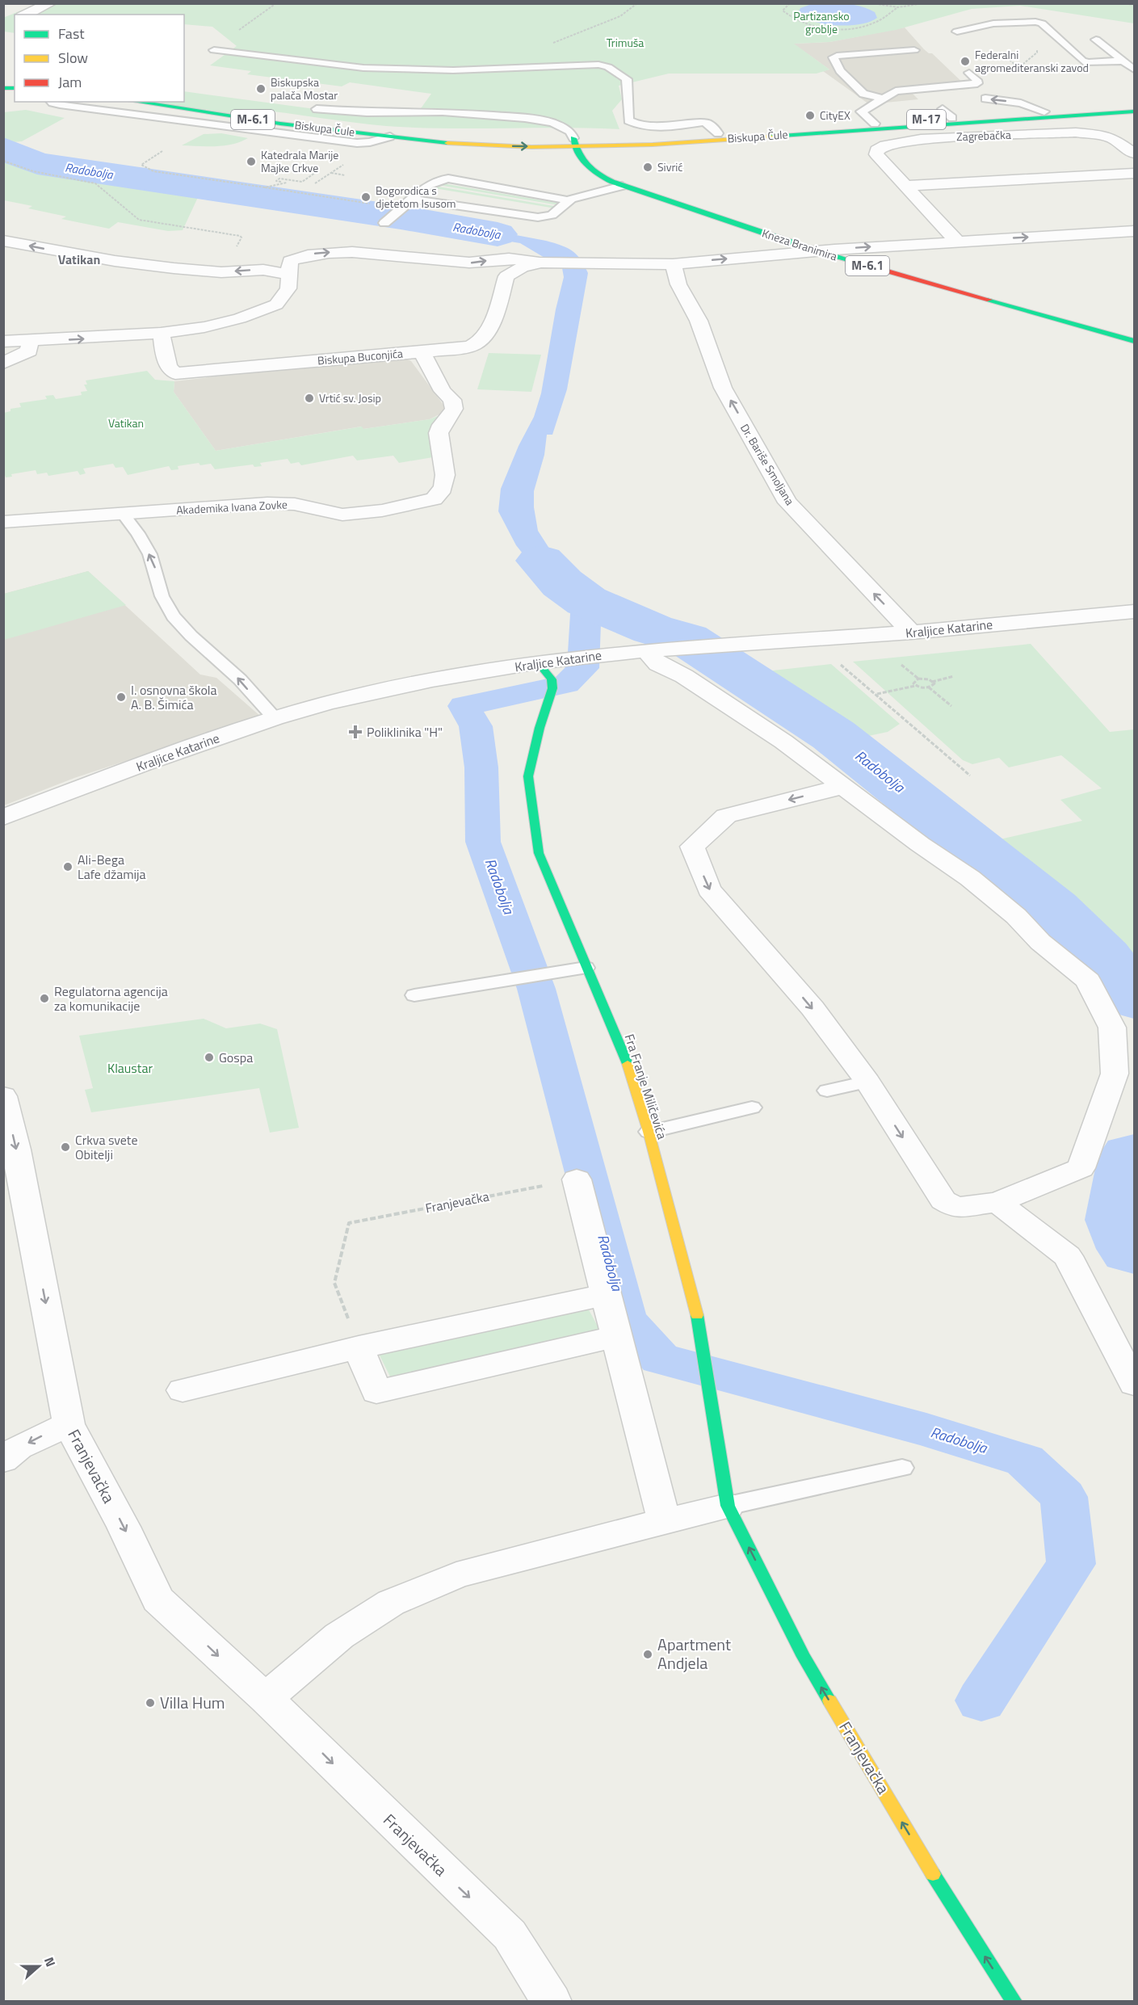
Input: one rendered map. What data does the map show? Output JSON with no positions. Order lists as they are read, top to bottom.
{
  "streets": {
    "main road": [
      "M-6.1",
      "M-17",
      "Biskupa Čule",
      "Kneza Branimira",
      "Fra Franje Miličevića",
      "Franjevačka"
    ],
    "street": [
      "Zagrebačka",
      "Biskupa Buconjića",
      "Dr. Bariše Smoljana",
      "Akademika Ivana Zovke",
      "Kraljice Katarine"
    ]
  },
  "crossings": [
    ["Biskupa Čule", "Kneza Branimira"],
    ["Kneza Branimira", "Biskupa Buconjića"],
    ["Biskupa Buconjića", "Dr. Bariše Smoljana"],
    ["Biskupa Buconjića", "Akademika Ivana Zovke"],
    ["Dr. Bariše Smoljana", "Kraljice Katarine"],
    ["Kraljice Katarine", "Fra Franje Miličevića"],
    ["Fra Franje Miličevića", "Franjevačka"]
  ],
  "districts": ["Vatikan"],
  "water": ["Radobolja"],
  "parks": [
    "Partizansko groblje",
    "Trimuša",
    "Vatikan",
    "Klaustar"
  ],
  "places": {
    "other": [
      "Federalni agromediteranski zavod",
      "Biskupska palača Mostar",
      "CityEX",
      "Katedrala Marije Majke Crkve",
      "Sivrić",
      "Bogorodica s djetetom Isusom",
      "Vrtić sv. Josip",
      "I. osnovna škola A. B. Šimića",
      "Ali-Bega Lafe džamija",
      "Regulatorna agencija za komunikacije",
      "Gospa",
      "Crkva svete Obitelji",
      "Apartment Andjela",
      "Villa Hum"
    ],
    "health": ["Poliklinika \"H\""]
  },
  "legend": ["Fast", "Slow", "Jam"],
  "north": "right"
}
